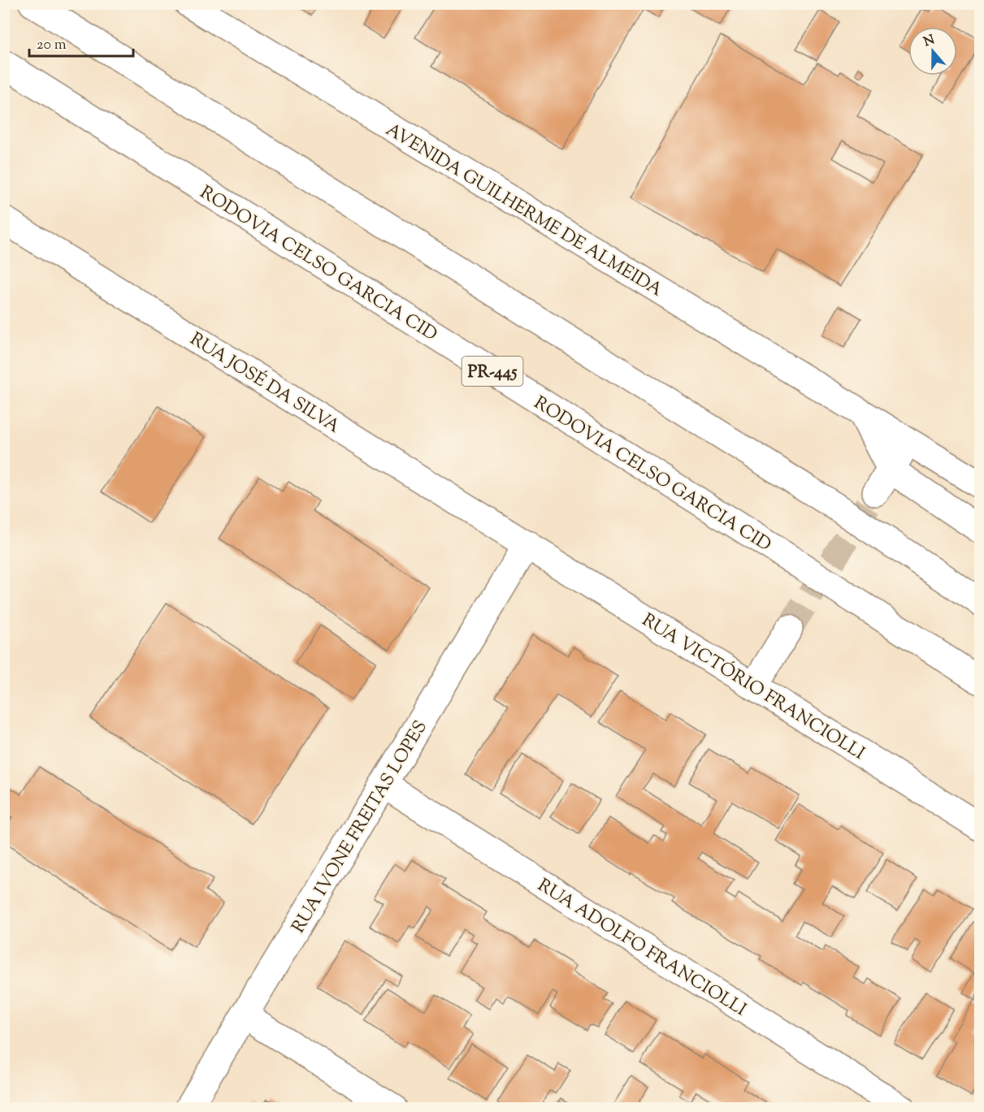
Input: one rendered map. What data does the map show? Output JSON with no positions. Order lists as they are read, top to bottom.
{
  "streets": {
    "main road": [
      "AVENIDA GUILHERME DE ALMEIDA",
      "RODOVIA CELSO GARCIA CID",
      "PR-445",
      "RUA JOSÉ DA SILVA",
      "RUA VICTÓRIO FRANCIOLLI",
      "RUA IVONE FREITAS LOPES",
      "RUA ADOLFO FRANCIOLLI"
    ]
  },
  "crossings": [
    ["RUA JOSÉ DA SILVA", "RUA VICTÓRIO FRANCIOLLI"],
    ["RUA JOSÉ DA SILVA", "RUA IVONE FREITAS LOPES"],
    ["RUA VICTÓRIO FRANCIOLLI", "RUA IVONE FREITAS LOPES"],
    ["RUA IVONE FREITAS LOPES", "RUA ADOLFO FRANCIOLLI"]
  ],
  "scale_bar": "20 m",
  "north": "top"
}
